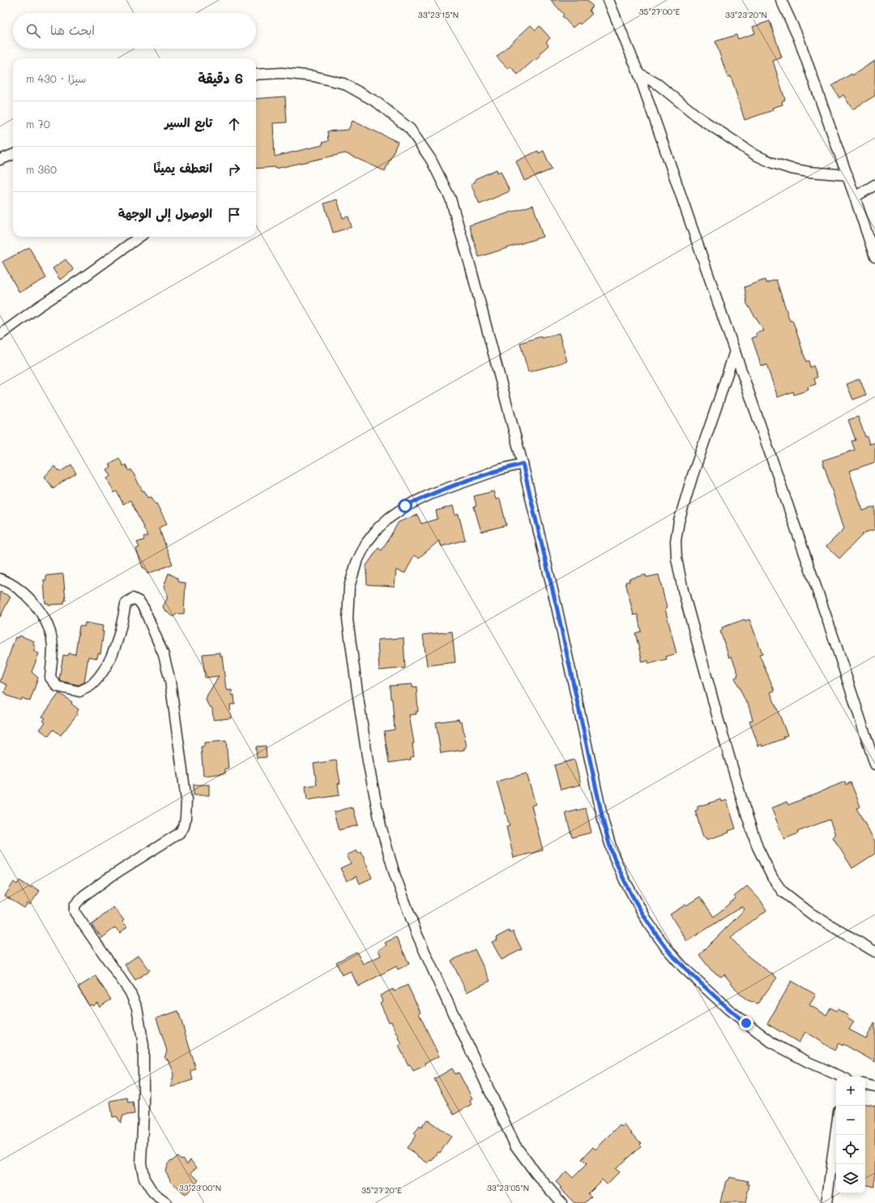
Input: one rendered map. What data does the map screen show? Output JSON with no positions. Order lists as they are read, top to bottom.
{
  "page": {
    "search": "ابحث هنا",
    "heading": ["6 دقيقة", "سيرًا · 430 m"],
    "list": [
      ["تابع السير", "70 m"],
      ["انعطف يمينًا", "360 m"],
      "الوصول إلى الوجهة"
    ],
    "map_buttons": ["+", "−"]
  },
  "coordinates": [
    "35°27'00\"E",
    "33°23'15\"N",
    "33°23'20\"N",
    "33°23'00\"N",
    "33°23'05\"N",
    "35°27'20\"E"
  ]
}
